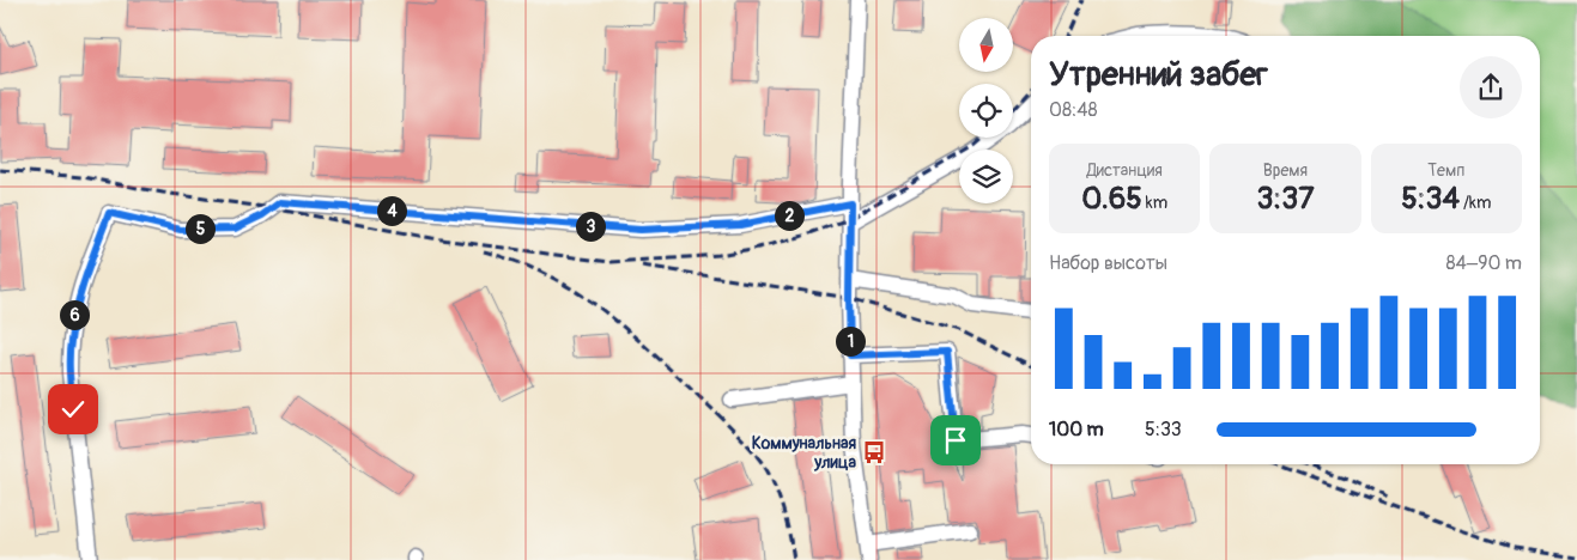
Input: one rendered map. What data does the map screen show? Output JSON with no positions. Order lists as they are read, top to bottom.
{
  "places": {
    "bus stop": ["Коммунальная улица"]
  },
  "north": "bottom",
  "page": {
    "heading": ["Утренний забег", "08:48"],
    "stats": [
      ["Дистанция", "0.65 km"],
      ["Время", "3:37"],
      ["Темп", "5:34 /km"]
    ],
    "pins": [
      "4",
      "2",
      "3",
      "5",
      "6",
      "1"
    ],
    "chart": ["Набор высоты", "84–90 m"],
    "list": [
      {
        "name": "100 m",
        "note": "5:33"
      }
    ]
  }
}
